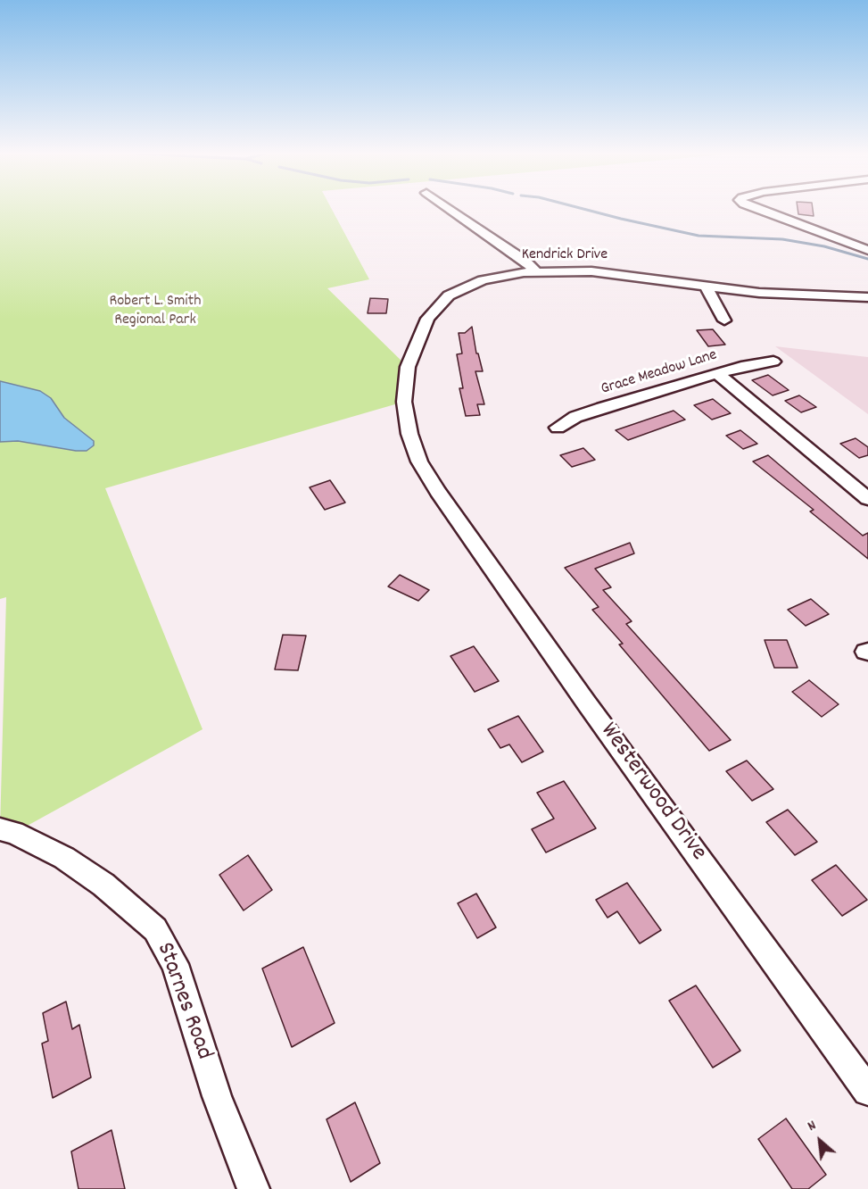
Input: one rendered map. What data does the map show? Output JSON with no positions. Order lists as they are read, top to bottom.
{
  "streets": {
    "street": [
      "Kendrick Drive",
      "Grace Meadow Lane",
      "Westerwood Drive",
      "Starnes Road"
    ]
  },
  "crossings": [
    ["Kendrick Drive", "Westerwood Drive"]
  ],
  "parks": ["Robert L. Smith Regional Park"],
  "north": "top left"
}
